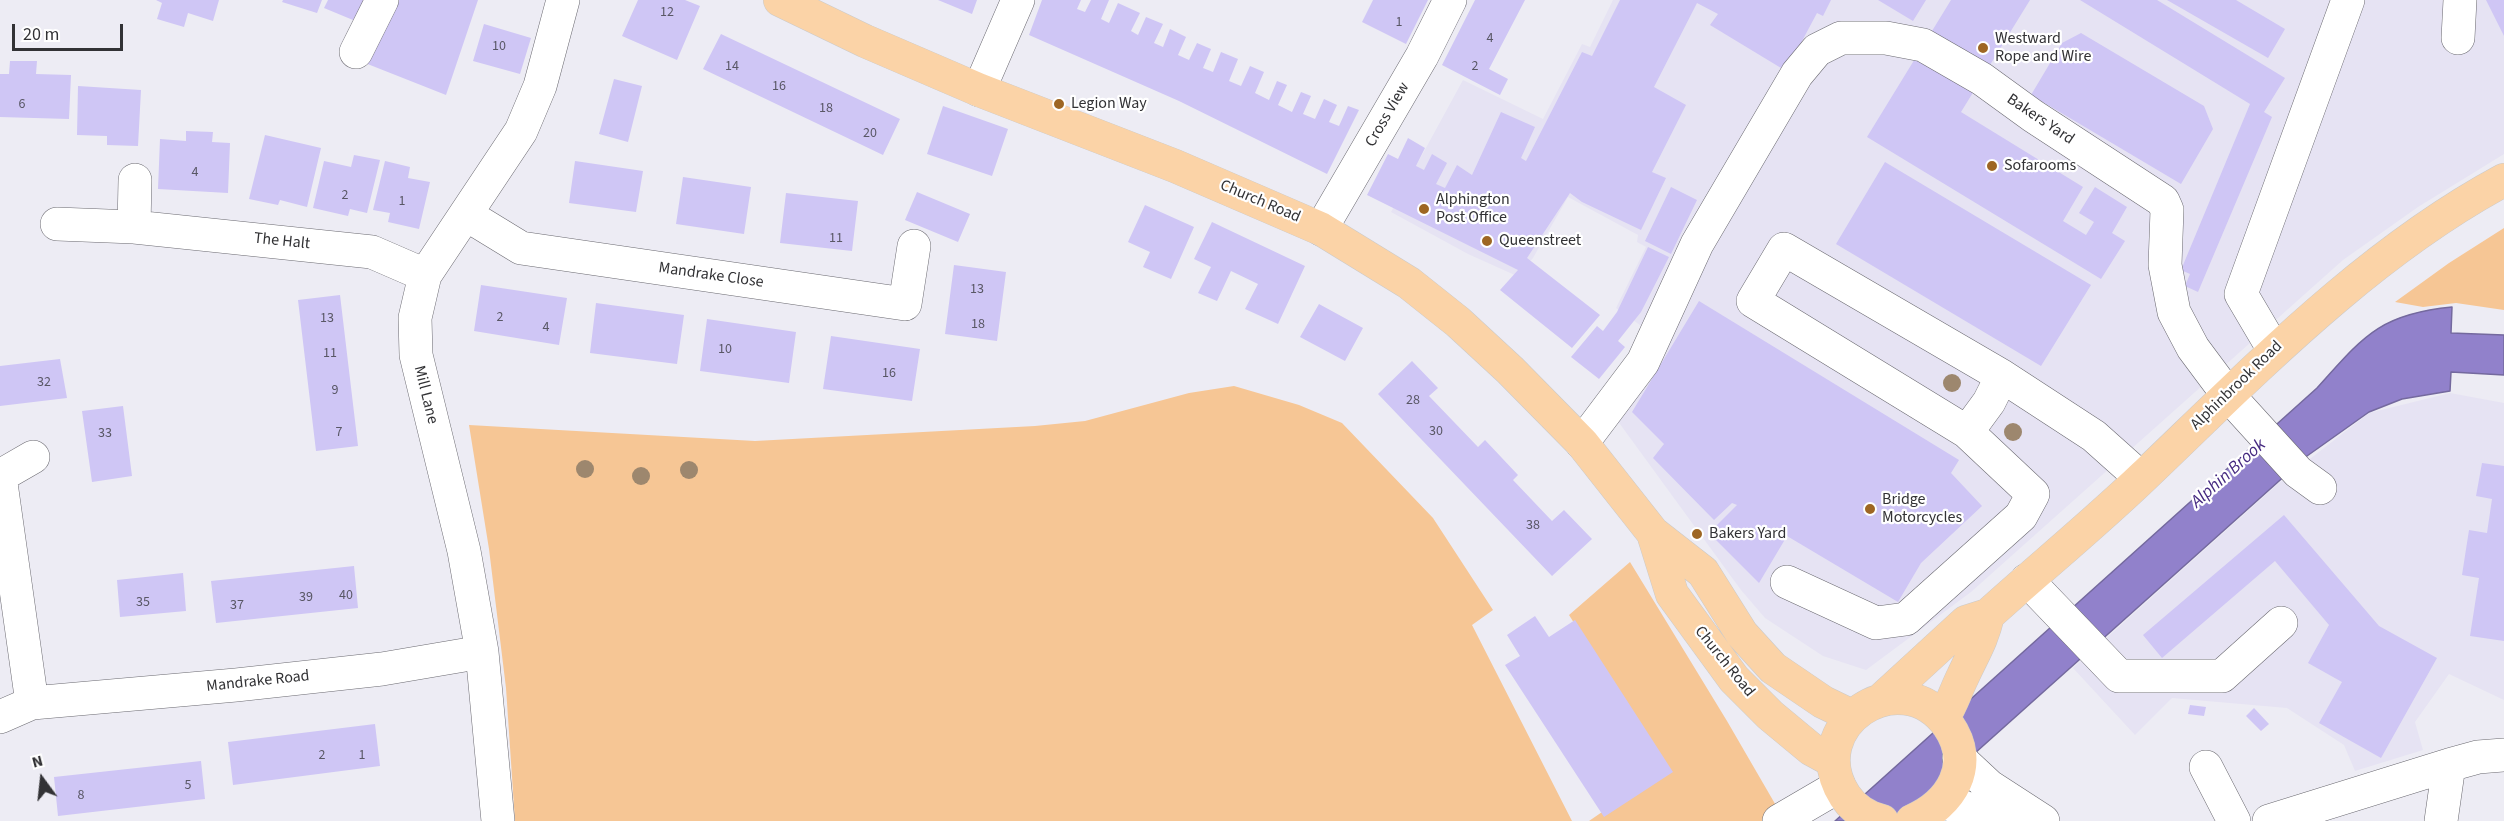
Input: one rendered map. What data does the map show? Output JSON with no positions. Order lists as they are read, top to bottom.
{
  "streets": {
    "main road": ["Church Road", "Alphinbrook Road"],
    "street": [
      "Cross View",
      "Bakers Yard",
      "The Halt",
      "Mandrake Close",
      "Mill Lane",
      "Mandrake Road"
    ]
  },
  "crossings": [
    ["Cross View", "Church Road"],
    ["Bakers Yard", "Church Road"],
    ["Bakers Yard", "Alphinbrook Road"],
    ["The Halt", "Mill Lane"],
    ["Mandrake Close", "Mill Lane"],
    ["Mill Lane", "Mandrake Road"]
  ],
  "water": ["Alphin Brook"],
  "places": [
    "Westward Rope and Wire",
    "Legion Way",
    "Sofarooms",
    "Alphington Post Office",
    "Queenstreet",
    "Bridge Motorcycles",
    "Bakers Yard"
  ],
  "house_numbers": [
    "12",
    "1",
    "4",
    "10",
    "14",
    "2",
    "16",
    "6",
    "18",
    "20",
    "4",
    "2",
    "1",
    "11",
    "13",
    "2",
    "13",
    "18",
    "4",
    "10",
    "11",
    "16",
    "32",
    "9",
    "28",
    "30",
    "7",
    "33",
    "38",
    "40",
    "39",
    "35",
    "37",
    "2",
    "1",
    "5",
    "8"
  ],
  "scale_bar": "20 m",
  "north": "top"
}
